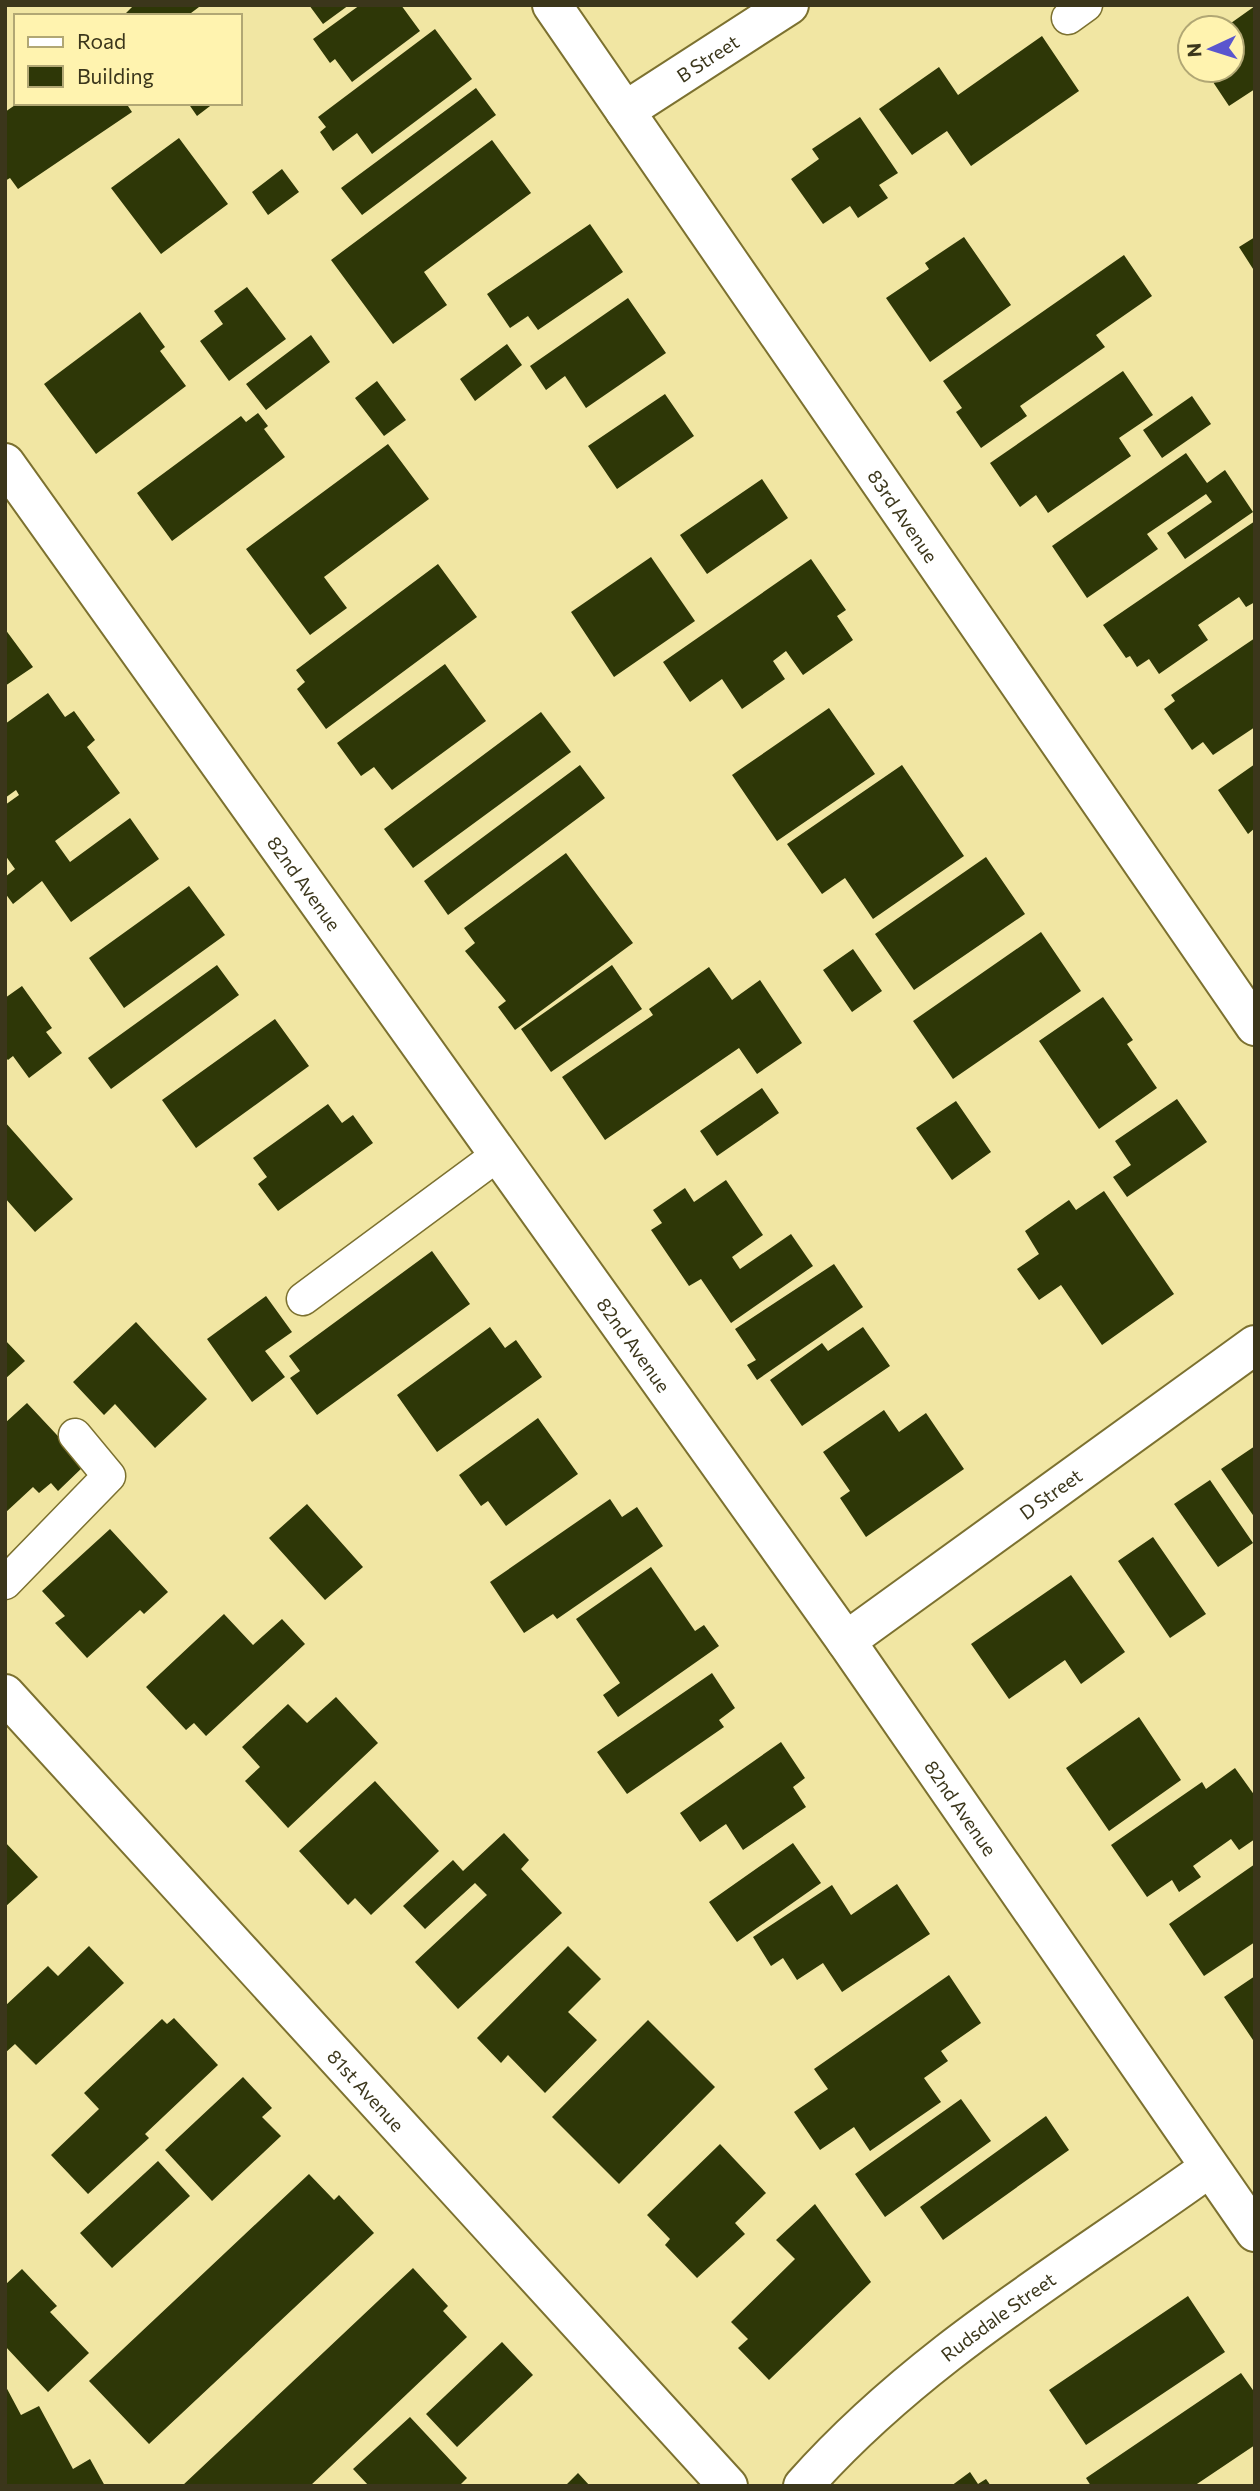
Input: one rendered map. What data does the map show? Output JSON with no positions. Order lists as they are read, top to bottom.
{
  "streets": {
    "street": [
      "B Street",
      "83rd Avenue",
      "82nd Avenue",
      "D Street",
      "81st Avenue",
      "Rudsdale Street"
    ]
  },
  "crossings": [
    ["B Street", "83rd Avenue"],
    ["82nd Avenue", "D Street"],
    ["82nd Avenue", "Rudsdale Street"]
  ],
  "legend": ["Road", "Building"],
  "north": "left"
}
